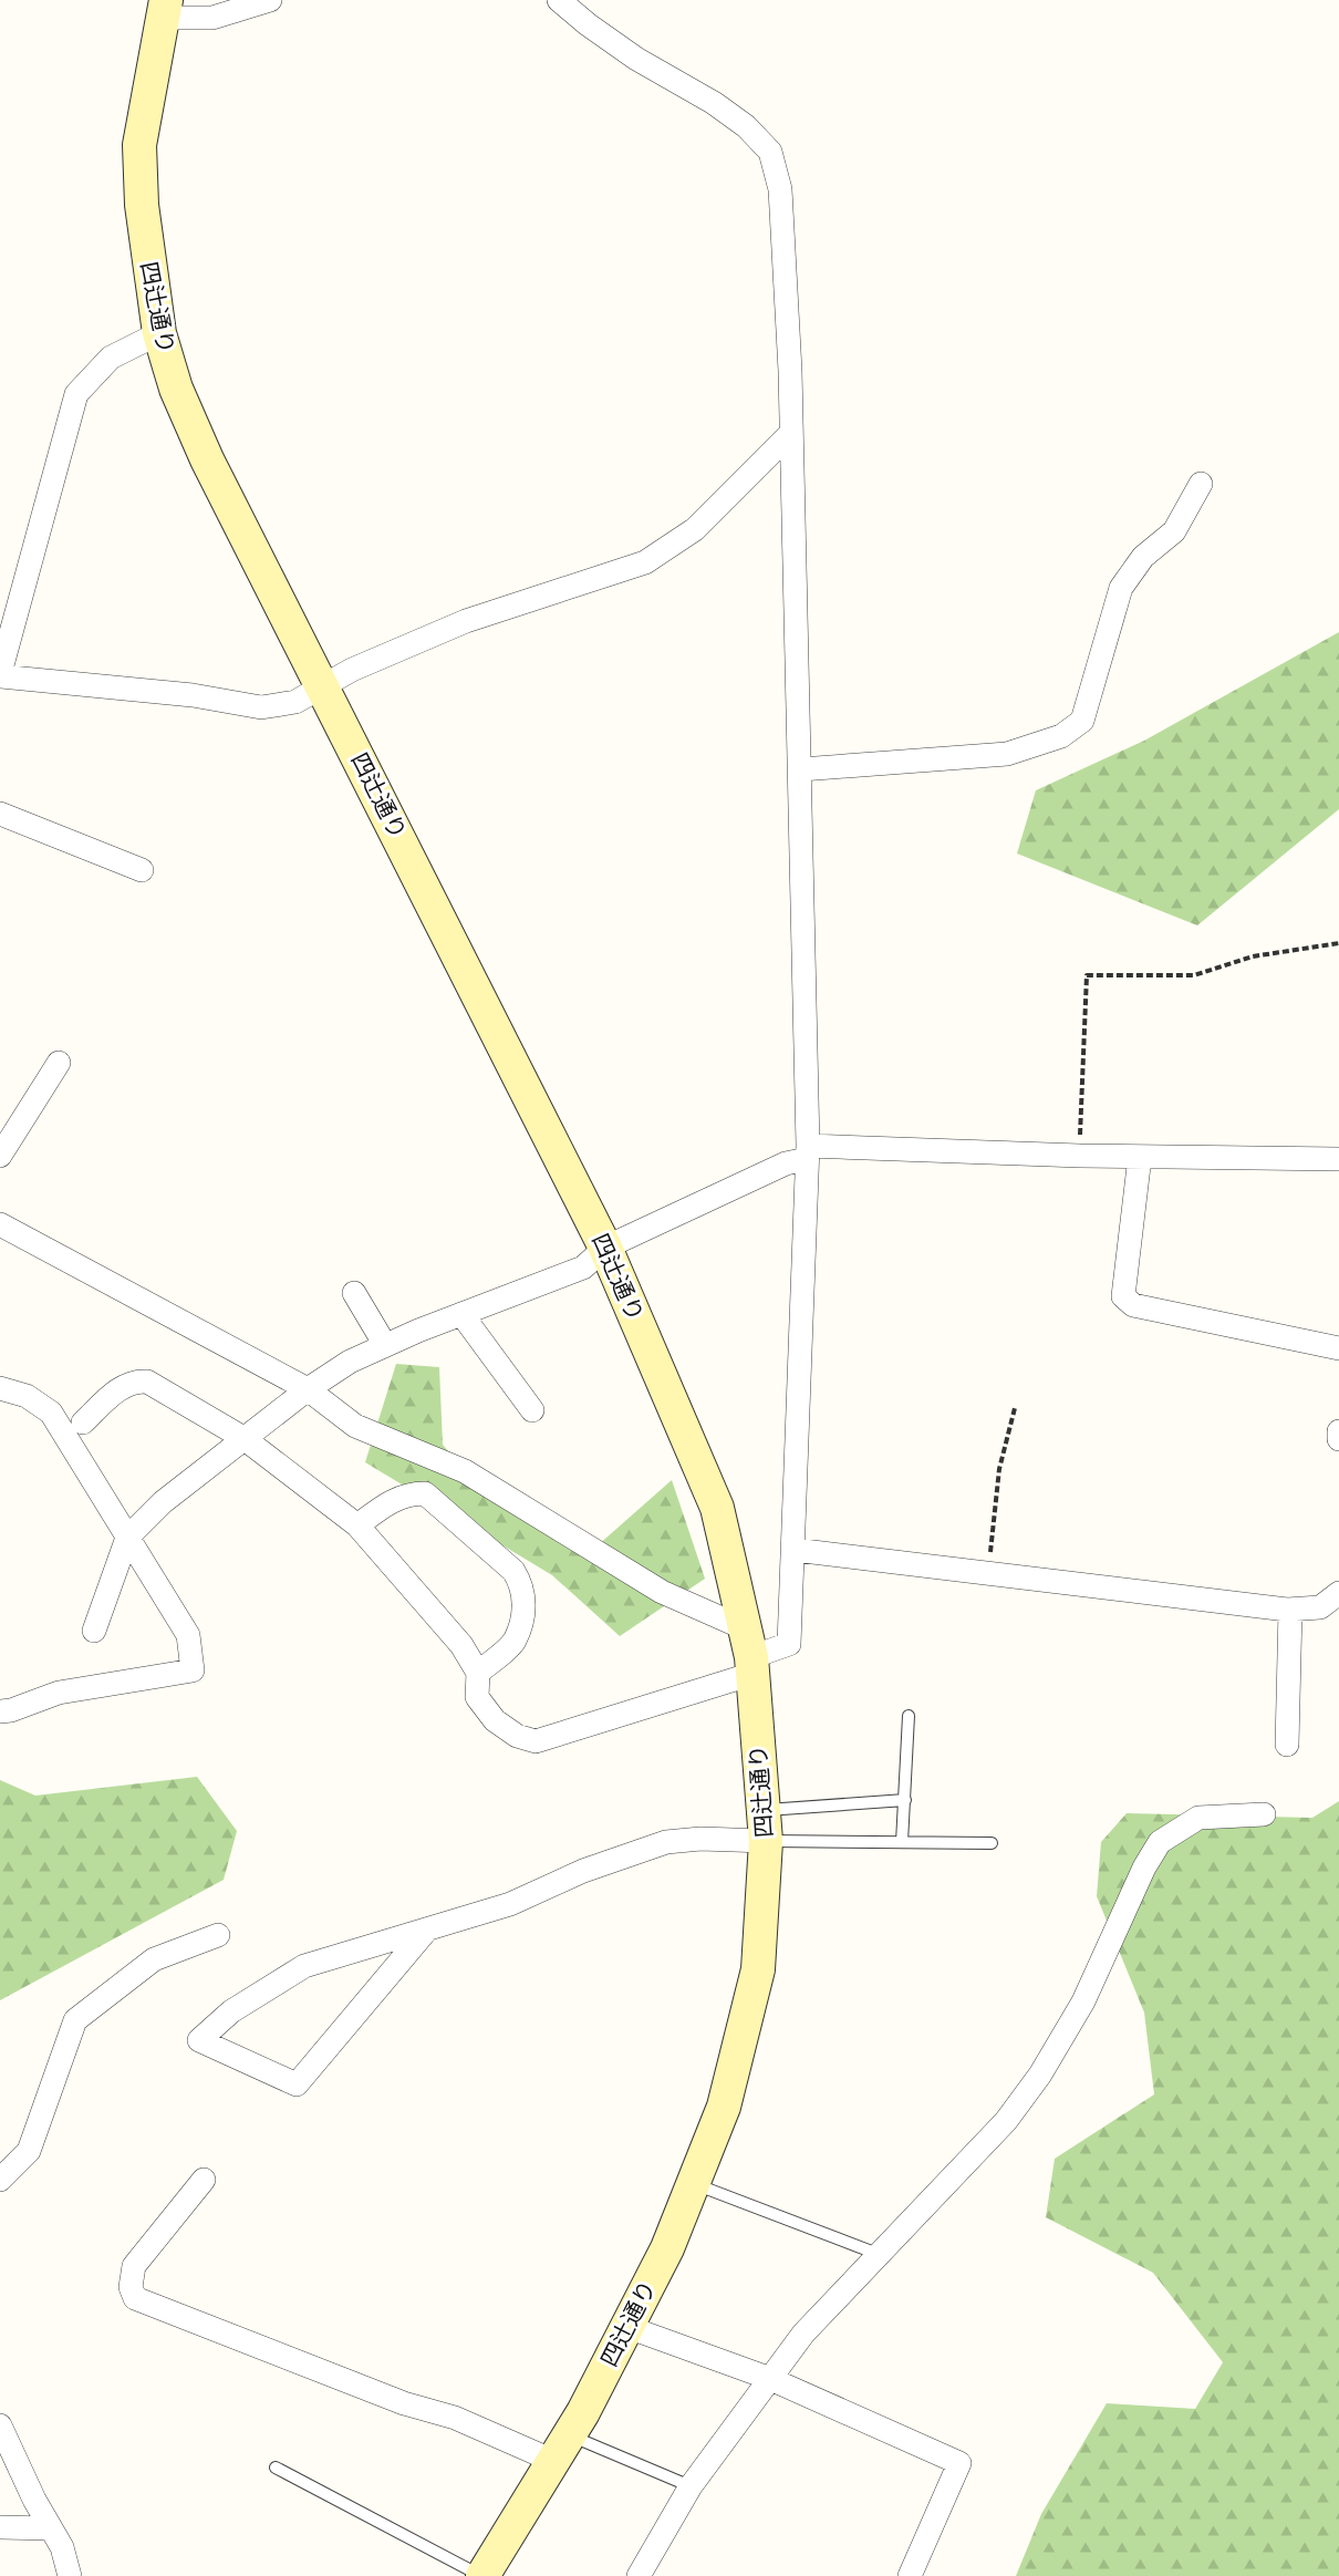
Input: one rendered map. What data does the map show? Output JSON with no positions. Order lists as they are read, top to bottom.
{
  "streets": {
    "street": ["四辻通り"]
  }
}
